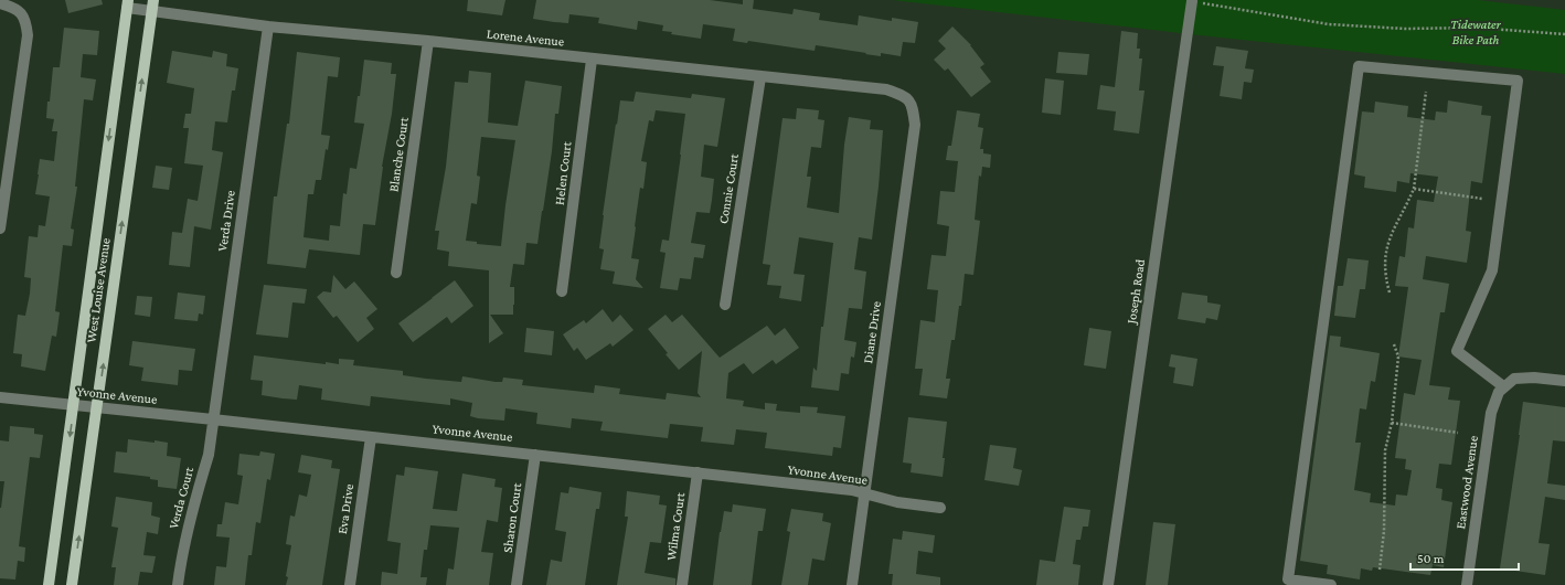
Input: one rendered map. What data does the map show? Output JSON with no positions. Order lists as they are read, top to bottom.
{
  "streets": {
    "main road": ["West Louise Avenue"],
    "street": [
      "Lorene Avenue",
      "Blanche Court",
      "Helen Court",
      "Connie Court",
      "Verda Drive",
      "Joseph Road",
      "Diane Drive",
      "Yvonne Avenue",
      "Eastwood Avenue",
      "Verda Court",
      "Eva Drive",
      "Sharon Court",
      "Wilma Court"
    ]
  },
  "crossings": [
    ["Lorene Avenue", "Blanche Court"],
    ["Lorene Avenue", "Helen Court"],
    ["Lorene Avenue", "Connie Court"],
    ["Lorene Avenue", "Verda Drive"],
    ["Lorene Avenue", "West Louise Avenue"],
    ["Lorene Avenue", "Diane Drive"],
    ["Verda Drive", "Yvonne Avenue"],
    ["Verda Drive", "Verda Court"],
    ["West Louise Avenue", "Yvonne Avenue"],
    ["Diane Drive", "Yvonne Avenue"],
    ["Yvonne Avenue", "Verda Court"],
    ["Yvonne Avenue", "Eva Drive"],
    ["Yvonne Avenue", "Sharon Court"],
    ["Yvonne Avenue", "Wilma Court"]
  ],
  "parks": ["Tidewater Bike Path"],
  "scale_bar": "50 m"
}
